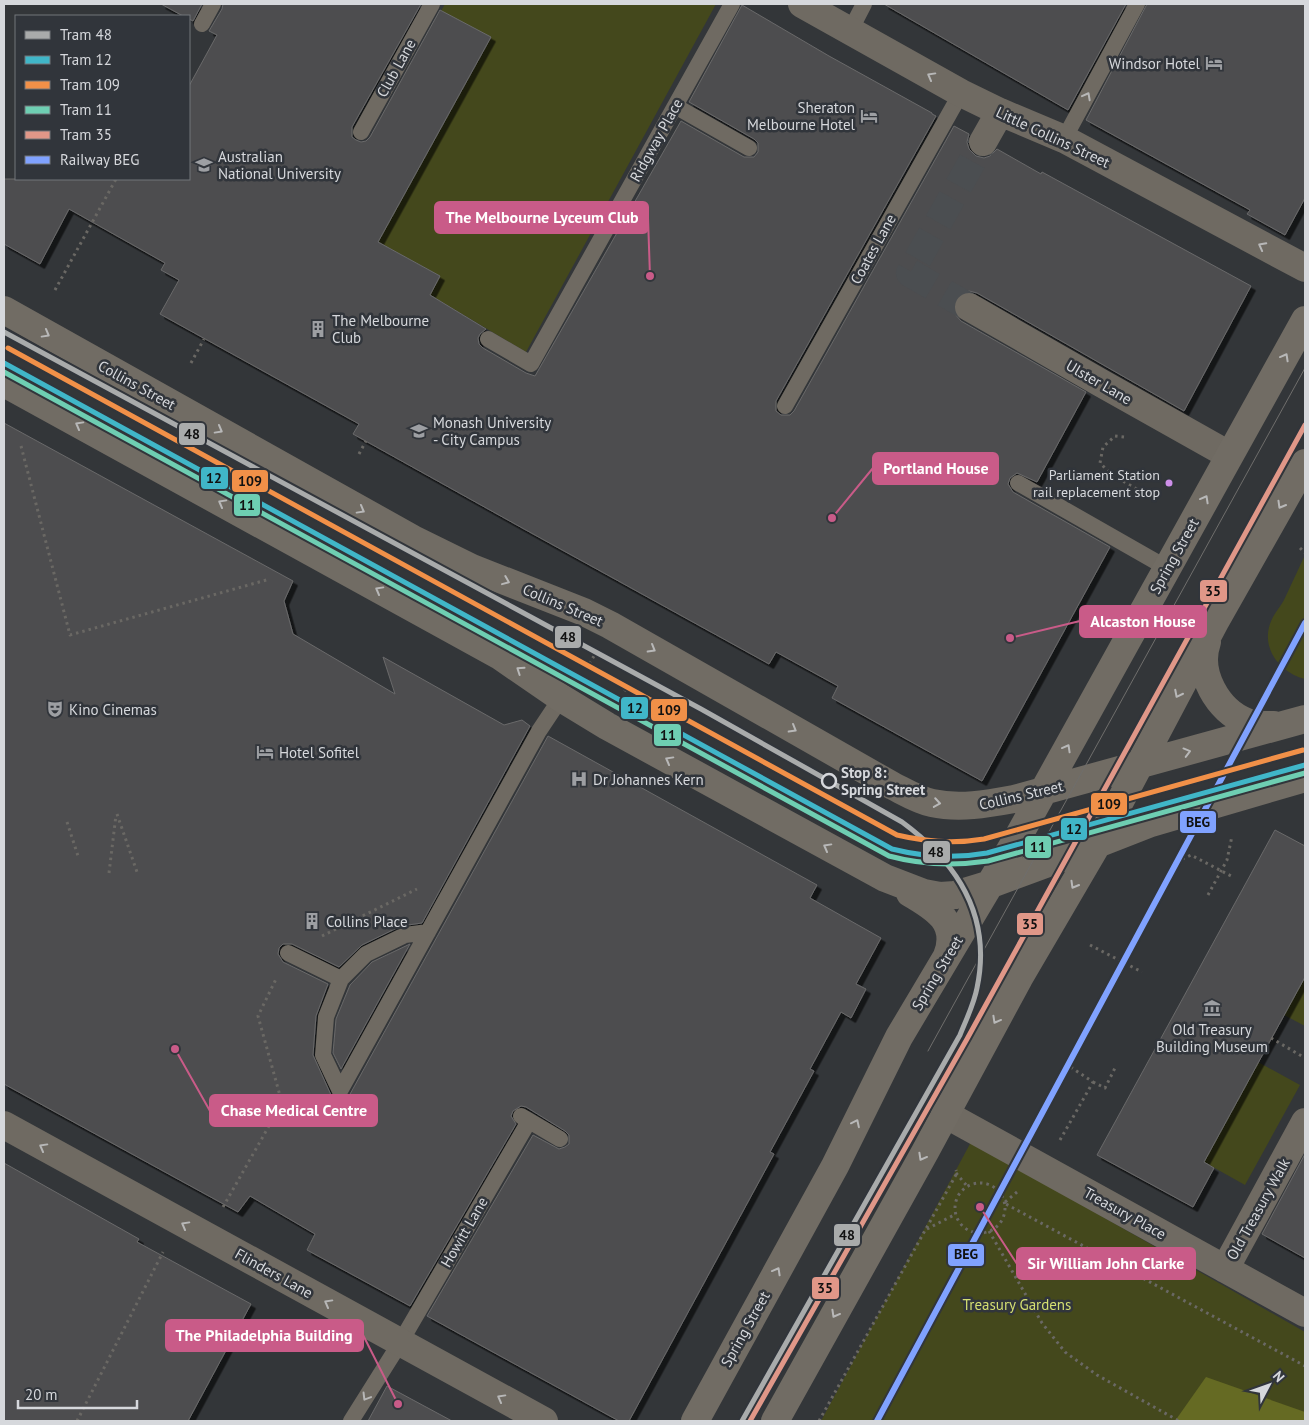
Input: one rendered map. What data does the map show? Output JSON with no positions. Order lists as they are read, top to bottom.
{
  "streets": {
    "street": [
      "Little Collins Street",
      "Ulster Lane",
      "Collins Street",
      "Spring Street",
      "Old Treasury Walk",
      "Treasury Place",
      "Flinders Lane"
    ],
    "lane": [
      "Club Lane",
      "Ridgway Place",
      "Coates Lane",
      "Howitt Lane"
    ]
  },
  "crossings": [
    ["Little Collins Street", "Coates Lane"],
    ["Ulster Lane", "Spring Street"],
    ["Collins Street", "Spring Street"],
    ["Old Treasury Walk", "Treasury Place"],
    ["Howitt Lane", "Flinders Lane"]
  ],
  "one_way": ["Little Collins Street", "Flinders Lane"],
  "parks": ["Treasury Gardens"],
  "places": {
    "hotel": ["Windsor Hotel", "Sheraton Melbourne Hotel", "Hotel Sofitel"],
    "school or university": ["Australian National University", "Monash University - City Campus"],
    "other": [
      "The Melbourne Lyceum Club",
      "Parliament Station rail replacement stop",
      "Portland House",
      "Alcaston House",
      "Stop 8: Spring Street",
      "Chase Medical Centre",
      "Sir William John Clarke",
      "The Philadelphia Building"
    ],
    "building": ["The Melbourne Club", "Collins Place"],
    "theatre": ["Kino Cinemas"],
    "hospital": ["Dr Johannes Kern"],
    "museum": ["Old Treasury Building Museum"]
  },
  "lines": [
    "tram line 48",
    "tram line 109",
    "tram line 12",
    "tram line 11",
    "tram line 35",
    "rail line BEG"
  ],
  "legend": [
    "Tram 48",
    "Tram 12",
    "Tram 109",
    "Tram 11",
    "Tram 35",
    "Railway BEG"
  ],
  "scale_bar": "20 m",
  "north": "top right"
}
